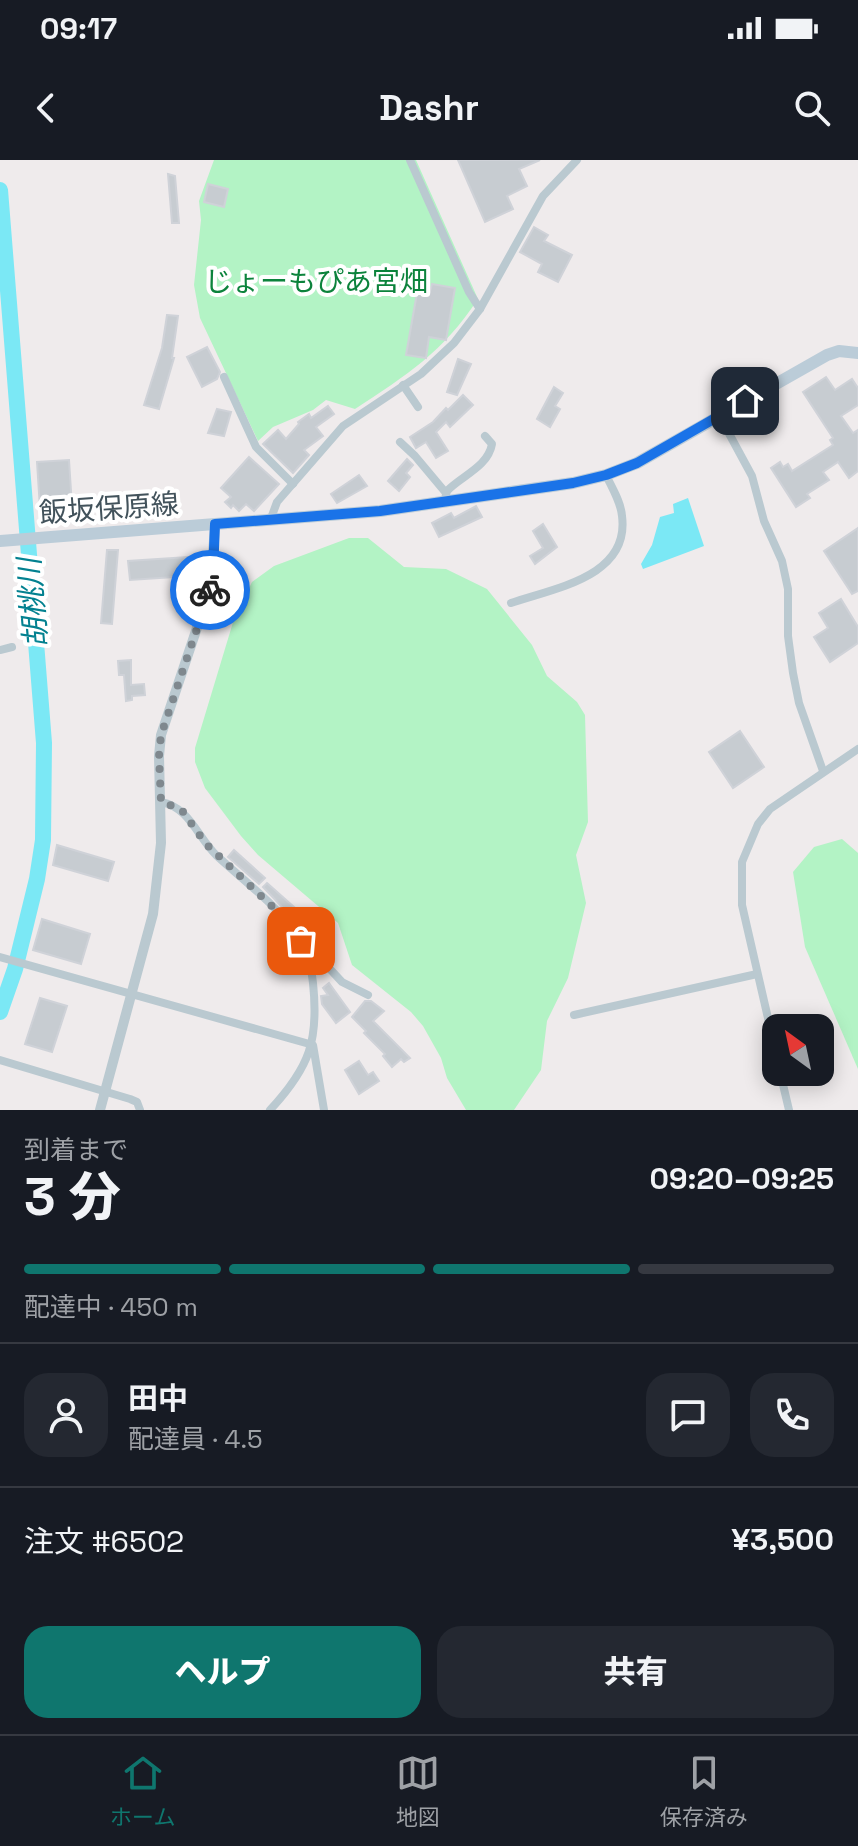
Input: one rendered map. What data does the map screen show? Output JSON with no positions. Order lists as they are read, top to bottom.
{
  "streets": {
    "main road": ["飯坂保原線"]
  },
  "water": ["胡桃川"],
  "parks": ["じょーもぴあ宮畑"],
  "north": "top left",
  "page": {
    "status": "09:17",
    "header": "Dashr",
    "heading": ["3 分", "到着まで", "09:20–09:25"],
    "panel": [
      "田中",
      "配達員 · 4.5",
      "注文 #6502",
      "¥3,500"
    ],
    "bar": "配達中 · 450 m",
    "buttons": ["ヘルプ", "共有"],
    "tabs": ["ホーム", "地図", "保存済み"]
  }
}
